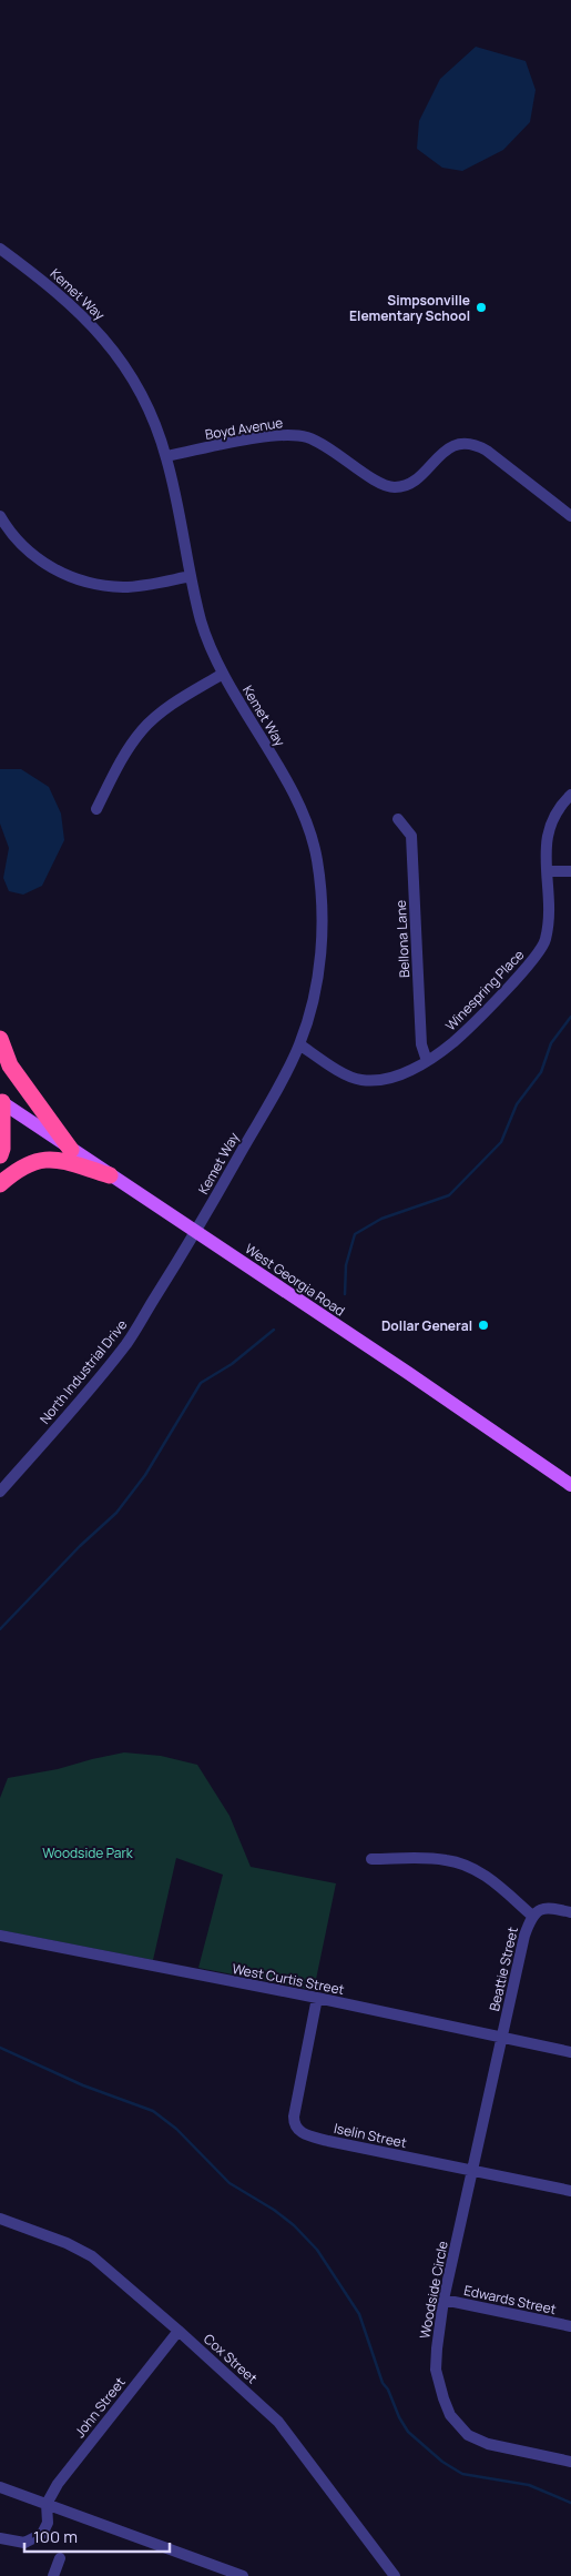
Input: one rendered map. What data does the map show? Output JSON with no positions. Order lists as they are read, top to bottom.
{
  "streets": {
    "main road": ["West Georgia Road"],
    "street": [
      "Kemet Way",
      "Boyd Avenue",
      "Bellona Lane",
      "Winespring Place",
      "North Industrial Drive",
      "Beattie Street",
      "West Curtis Street",
      "Iselin Street",
      "Woodside Circle",
      "Edwards Street",
      "Cox Street",
      "John Street"
    ]
  },
  "crossings": [
    ["Kemet Way", "Boyd Avenue"],
    ["Kemet Way", "Winespring Place"],
    ["Kemet Way", "West Georgia Road"],
    ["Kemet Way", "North Industrial Drive"],
    ["Bellona Lane", "Winespring Place"],
    ["West Georgia Road", "North Industrial Drive"],
    ["Beattie Street", "West Curtis Street"],
    ["Beattie Street", "Woodside Circle"],
    ["West Curtis Street", "Iselin Street"],
    ["West Curtis Street", "Woodside Circle"],
    ["Iselin Street", "Woodside Circle"],
    ["Woodside Circle", "Edwards Street"],
    ["Cox Street", "John Street"]
  ],
  "parks": ["Woodside Park"],
  "places": ["Simpsonville Elementary School", "Dollar General"],
  "scale_bar": "100 m"
}
